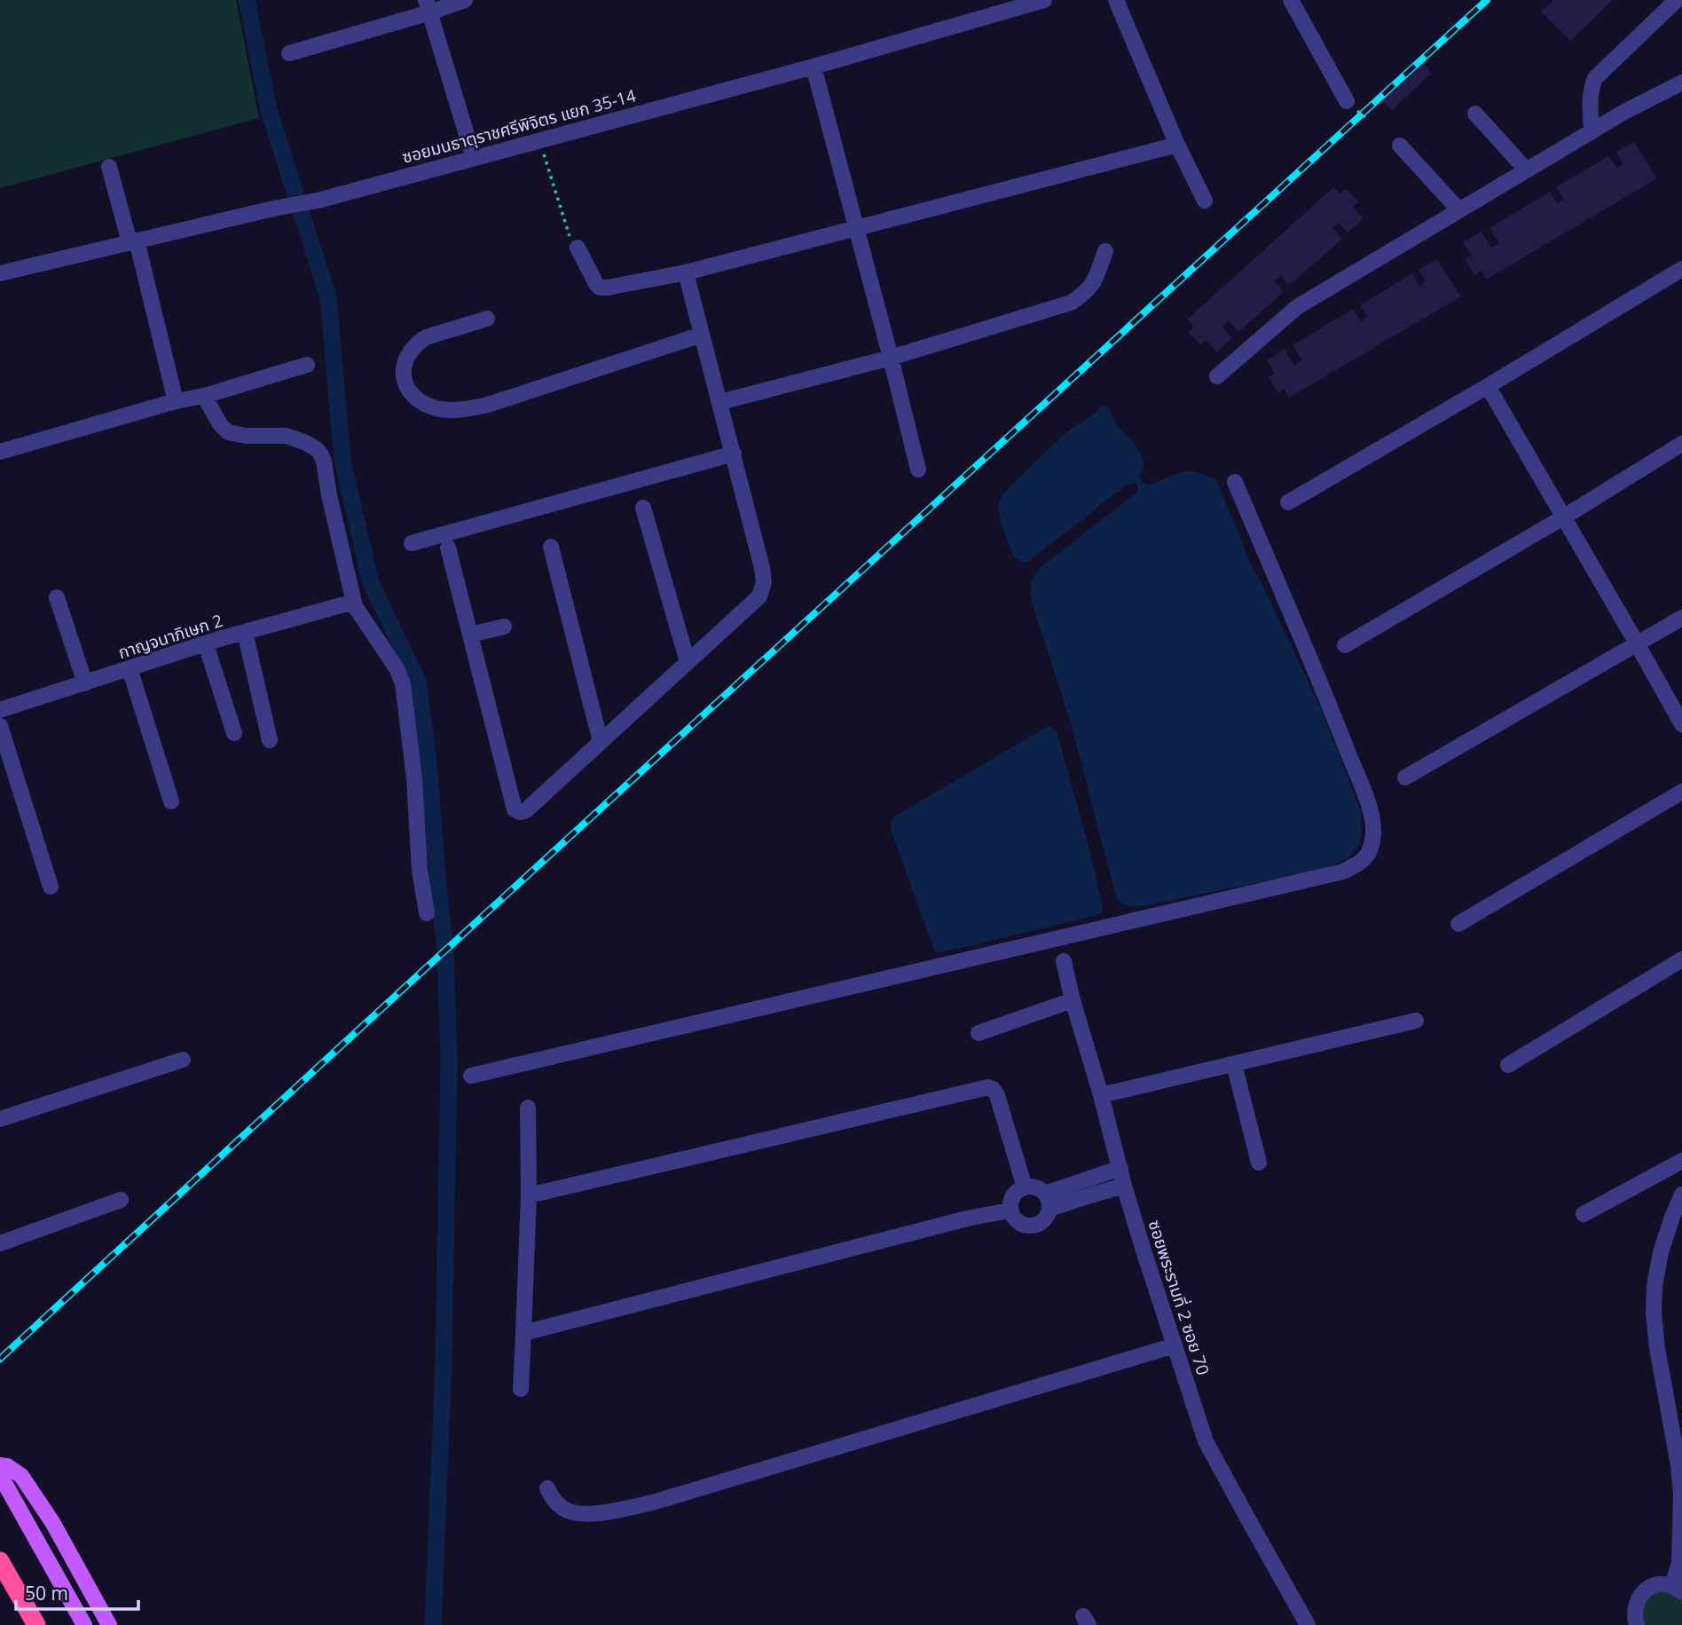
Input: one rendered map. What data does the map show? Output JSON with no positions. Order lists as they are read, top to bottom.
{
  "streets": {
    "street": ["ซอยมนธาตุราชศรีพิจิตร แยก 35-14", "กาญจนาภิเษก 2", "ซอยพระรามที่ 2 ซอย 70"]
  },
  "scale_bar": "50 m"
}
